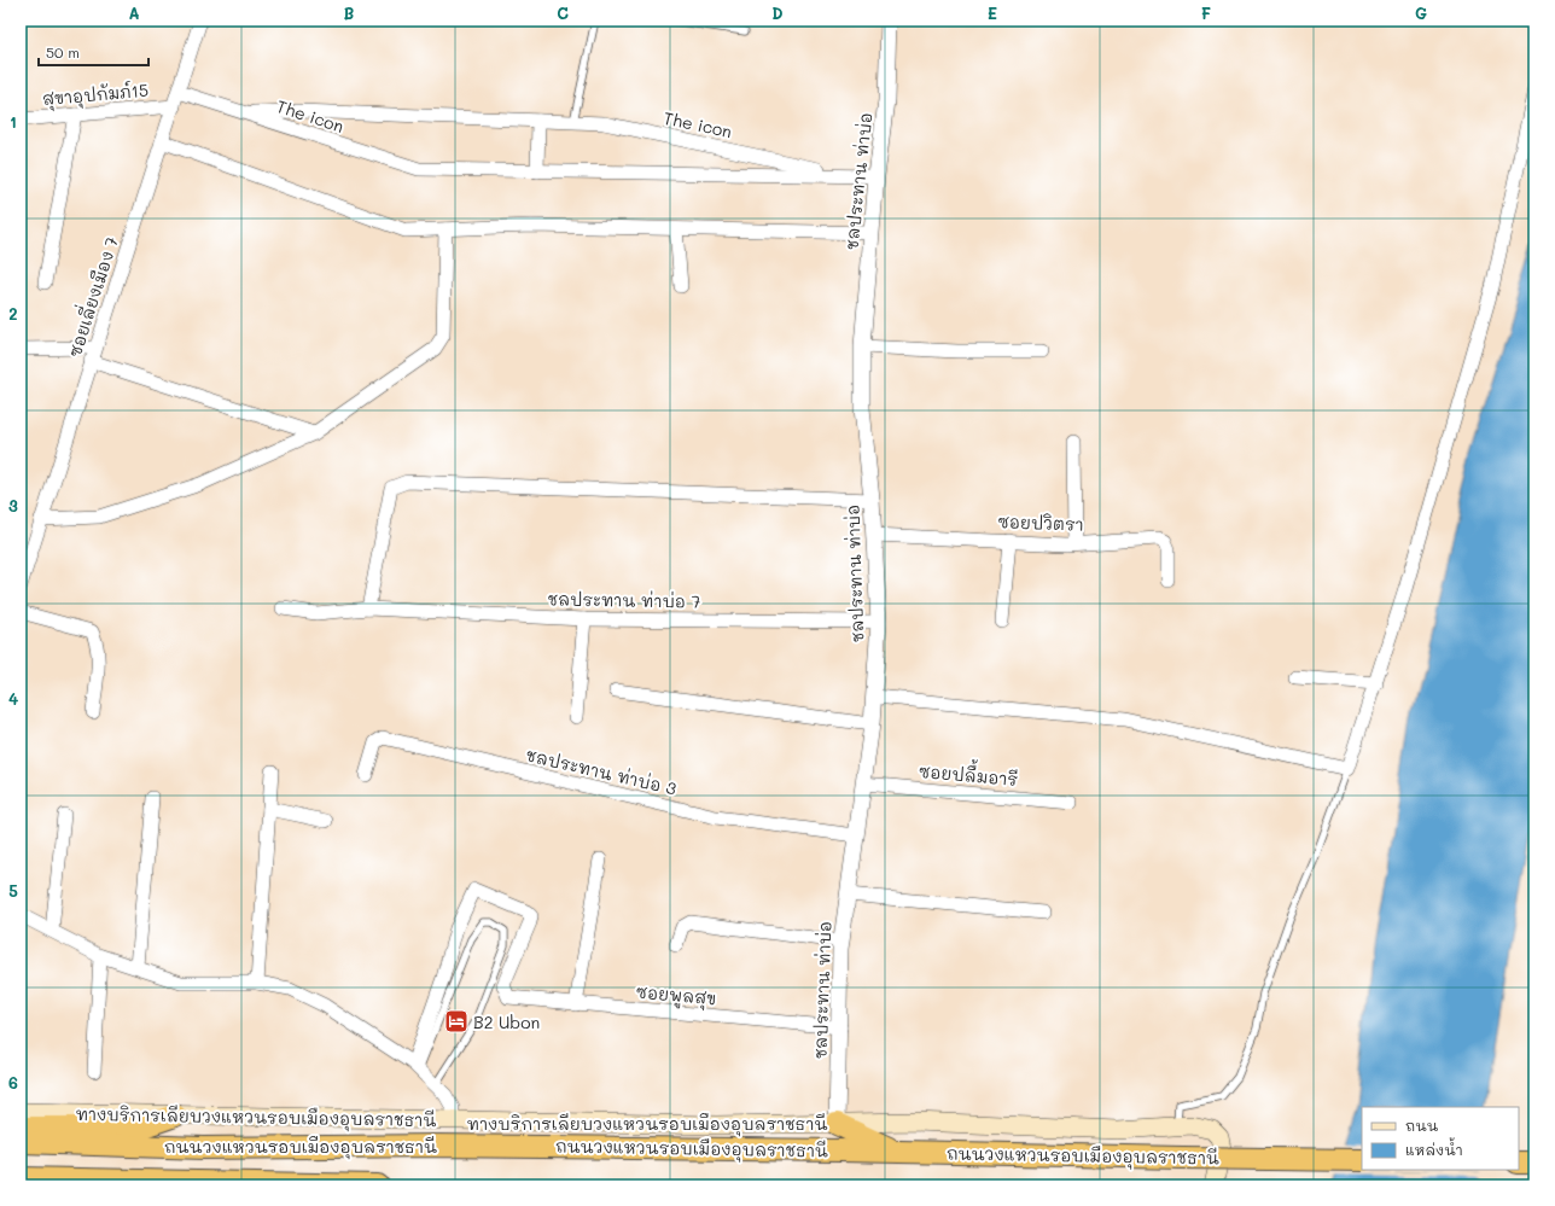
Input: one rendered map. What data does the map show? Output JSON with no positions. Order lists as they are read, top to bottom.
{
  "streets": {
    "highway": ["ถนนวงแหวนรอบเมืองอุบลราชธานี"],
    "main road": ["ทางบริการเลียบวงแหวนรอบเมืองอุบลราชธานี"],
    "street": [
      "สุขาอุปกัมภ์15",
      "The icon",
      "ชลประทาน ท่าบ่อ",
      "ซอยเลี่ยงเมือง 7",
      "ซอยปวิตรา",
      "ชลประทาน ท่าบ่อ 7",
      "ชลประทาน ท่าบ่อ 3",
      "ซอยปลื้มอารี",
      "ซอยพูลสุข"
    ]
  },
  "crossings": [
    ["สุขาอุปกัมภ์15", "ซอยเลี่ยงเมือง 7"],
    ["The icon", "ชลประทาน ท่าบ่อ"],
    ["The icon", "ซอยเลี่ยงเมือง 7"],
    ["ชลประทาน ท่าบ่อ", "ซอยปวิตรา"],
    ["ชลประทาน ท่าบ่อ", "ชลประทาน ท่าบ่อ 7"],
    ["ชลประทาน ท่าบ่อ", "ชลประทาน ท่าบ่อ 3"],
    ["ชลประทาน ท่าบ่อ", "ซอยปลื้มอารี"],
    ["ชลประทาน ท่าบ่อ", "ซอยพูลสุข"],
    ["ชลประทาน ท่าบ่อ", "ทางบริการเลียบวงแหวนรอบเมืองอุบลราชธานี"]
  ],
  "places": {
    "hotel": ["B2 Ubon"]
  },
  "legend": ["ถนน", "แหล่งน้ำ"],
  "scale_bar": "50 m",
  "grid": {
    "columns": [
      "A",
      "B",
      "C",
      "D",
      "E",
      "F",
      "G"
    ],
    "rows": [
      "1",
      "2",
      "3",
      "4",
      "5",
      "6"
    ]
  }
}
